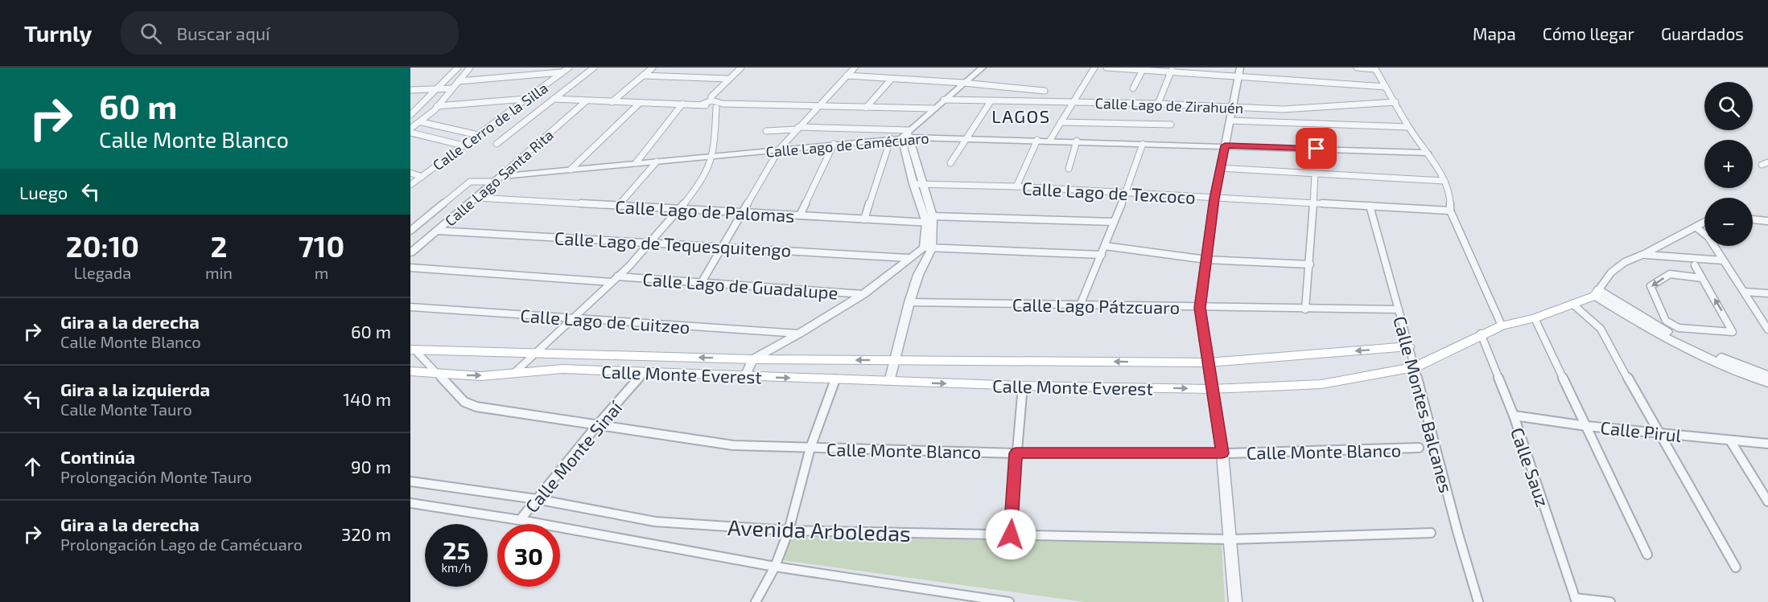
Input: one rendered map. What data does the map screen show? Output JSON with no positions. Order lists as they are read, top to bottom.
{
  "streets": {
    "main road": ["Calle Monte Everest"],
    "street": [
      "Calle Lago de Zirahuén",
      "Calle Cerro de la Silla",
      "Calle Lago de Camécuaro",
      "Calle Lago Santa Rita",
      "Calle Lago de Texcoco",
      "Calle Lago de Palomas",
      "Calle Lago de Tequesquitengo",
      "Calle Lago de Guadalupe",
      "Calle Lago Pátzcuaro",
      "Calle Lago de Cuitzeo",
      "Calle Montes Balcanes",
      "Calle Pirul",
      "Calle Monte Blanco",
      "Calle Monte Sinaí",
      "Calle Sauz",
      "Avenida Arboledas"
    ]
  },
  "crossings": [
    ["Calle Lago de Camécuaro", "Calle Lago Santa Rita"],
    ["Calle Lago Santa Rita", "Calle Lago de Palomas"],
    ["Calle Lago Santa Rita", "Calle Lago de Tequesquitengo"],
    ["Calle Lago de Texcoco", "Calle Montes Balcanes"],
    ["Calle Lago Pátzcuaro", "Calle Montes Balcanes"],
    ["Calle Monte Everest", "Calle Montes Balcanes"],
    ["Calle Monte Everest", "Calle Monte Blanco"],
    ["Calle Monte Everest", "Calle Monte Sinaí"],
    ["Calle Monte Everest", "Calle Sauz"],
    ["Calle Pirul", "Calle Sauz"],
    ["Calle Monte Blanco", "Calle Monte Sinaí"],
    ["Calle Monte Sinaí", "Avenida Arboledas"]
  ],
  "districts": ["LAGOS"],
  "page": {
    "header": "Turnly",
    "search": "Buscar aquí",
    "nav": ["Mapa", "Cómo llegar", "Guardados"],
    "turn": ["60 m", "Calle Monte Blanco"],
    "map_buttons": ["+", "−"],
    "then": "Luego",
    "eta": [
      "20:10",
      "Llegada",
      "2",
      "min",
      "710",
      "m"
    ],
    "list": [
      {
        "name": "Gira a la derecha",
        "note": "Calle Monte Blanco",
        "value": "60 m"
      },
      {
        "name": "Gira a la izquierda",
        "note": "Calle Monte Tauro",
        "value": "140 m"
      },
      {
        "name": "Continúa",
        "note": "Prolongación Monte Tauro",
        "value": "90 m"
      },
      {
        "name": "Gira a la derecha",
        "note": "Prolongación Lago de Camécuaro",
        "value": "320 m"
      }
    ],
    "speed": "25 km/h",
    "limit": "30"
  }
}
